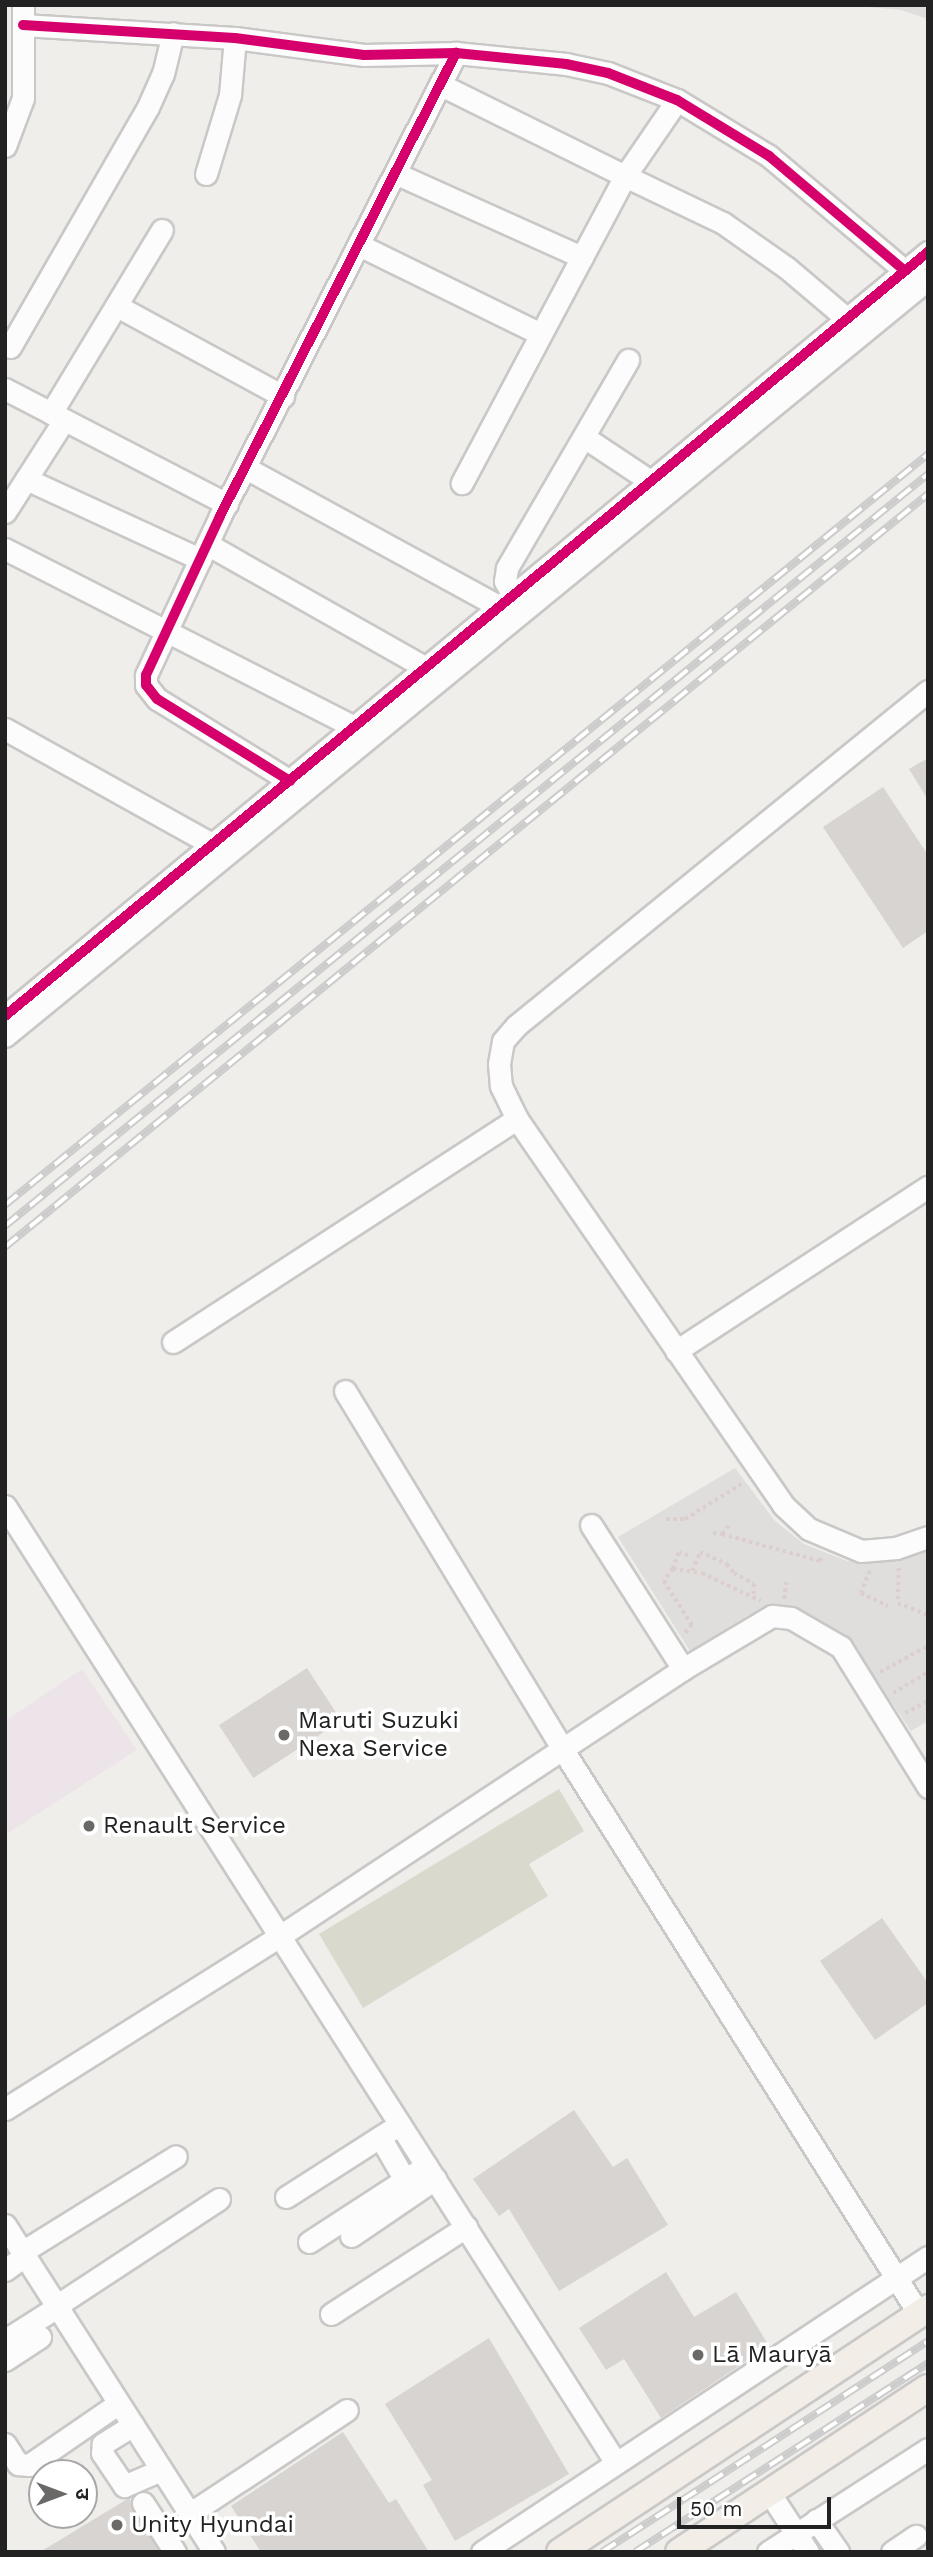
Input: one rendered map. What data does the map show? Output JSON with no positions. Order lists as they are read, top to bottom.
{
  "places": [
    "Maruti Suzuki Nexa Service",
    "Renault Service",
    "Lā Mauryā",
    "Unity Hyundai"
  ],
  "scale_bar": "50 m",
  "north": "right"
}
